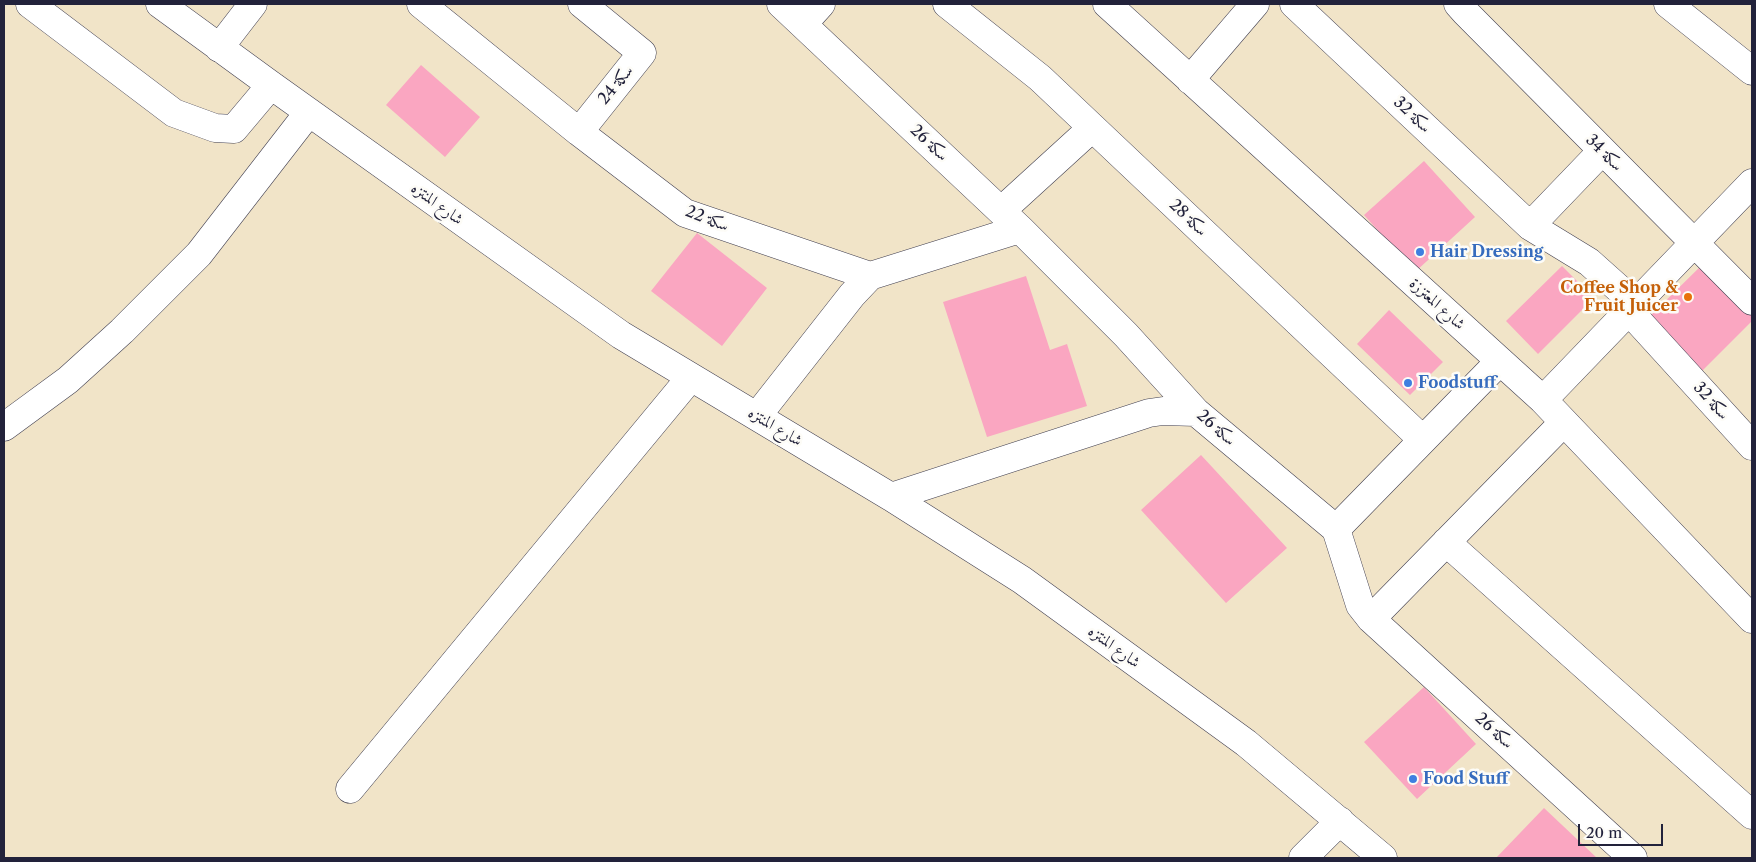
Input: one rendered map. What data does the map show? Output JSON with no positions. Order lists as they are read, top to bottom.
{
  "streets": {
    "street": [
      "سكة 24",
      "سكة 32",
      "سكة 26",
      "سكة 34",
      "شارع المنتزه",
      "سكة 28",
      "سكة 22",
      "شارع المعتززة"
    ]
  },
  "crossings": [
    ["سكة 24", "سكة 22"]
  ],
  "places": [
    "Hair Dressing",
    "Coffee Shop & Fruit Juicer",
    "Foodstuff",
    "Food Stuff"
  ],
  "scale_bar": "20 m"
}
